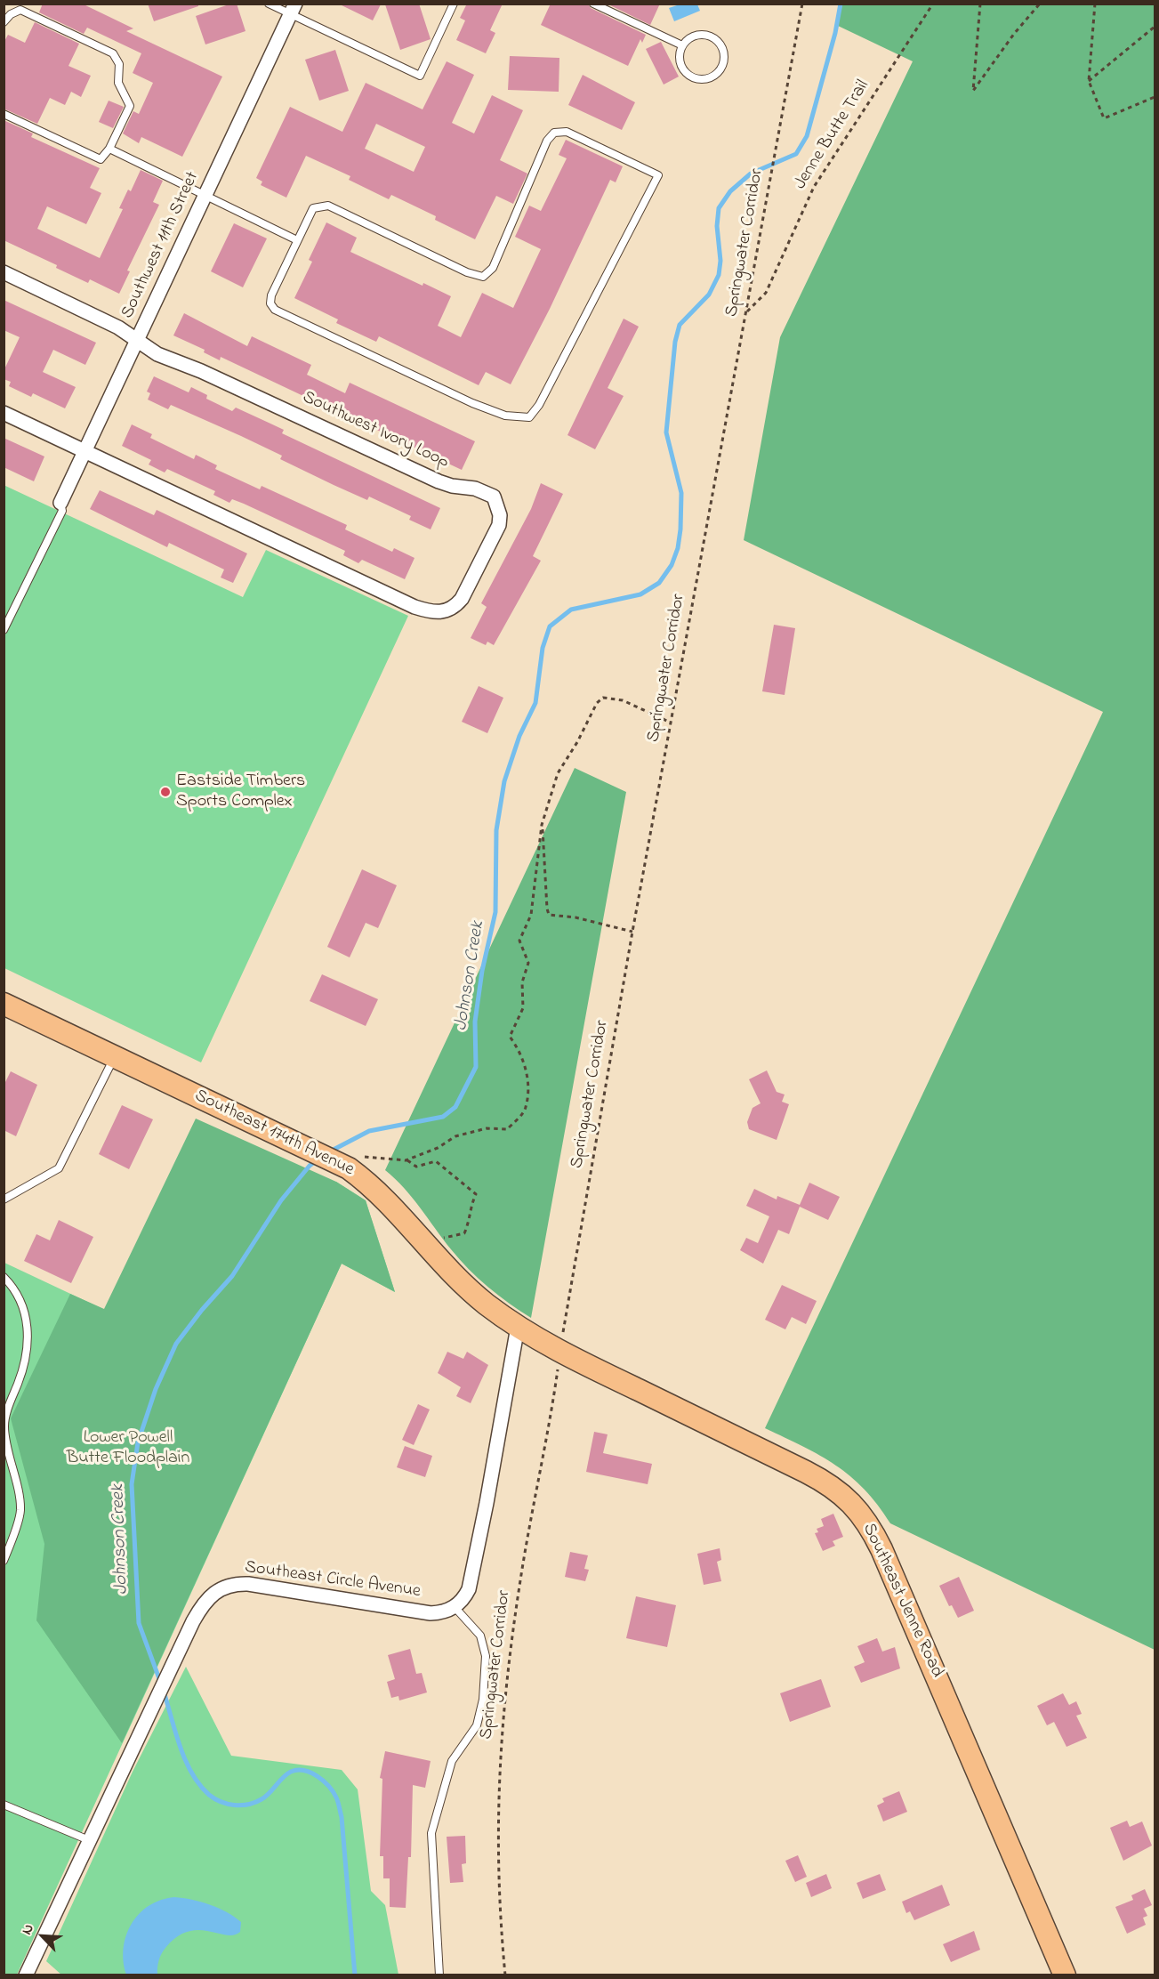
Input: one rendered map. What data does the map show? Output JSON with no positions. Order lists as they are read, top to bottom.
{
  "streets": {
    "main road": ["Southeast 174th Avenue", "Southeast Jenne Road"],
    "street": ["Southwest 11th Street", "Southwest Ivory Loop", "Southeast Circle Avenue"],
    "path": ["Jenne Butte Trail", "Springwater Corridor"]
  },
  "crossings": [
    ["Jenne Butte Trail", "Springwater Corridor"],
    ["Springwater Corridor", "Southeast 174th Avenue"],
    ["Springwater Corridor", "Southeast Jenne Road"],
    ["Southwest 11th Street", "Southwest Ivory Loop"],
    ["Southeast 174th Avenue", "Southeast Jenne Road"]
  ],
  "water": ["Johnson Creek"],
  "parks": ["Lower Powell Butte Floodplain"],
  "places": ["Eastside Timbers Sports Complex"],
  "north": "top left"
}
